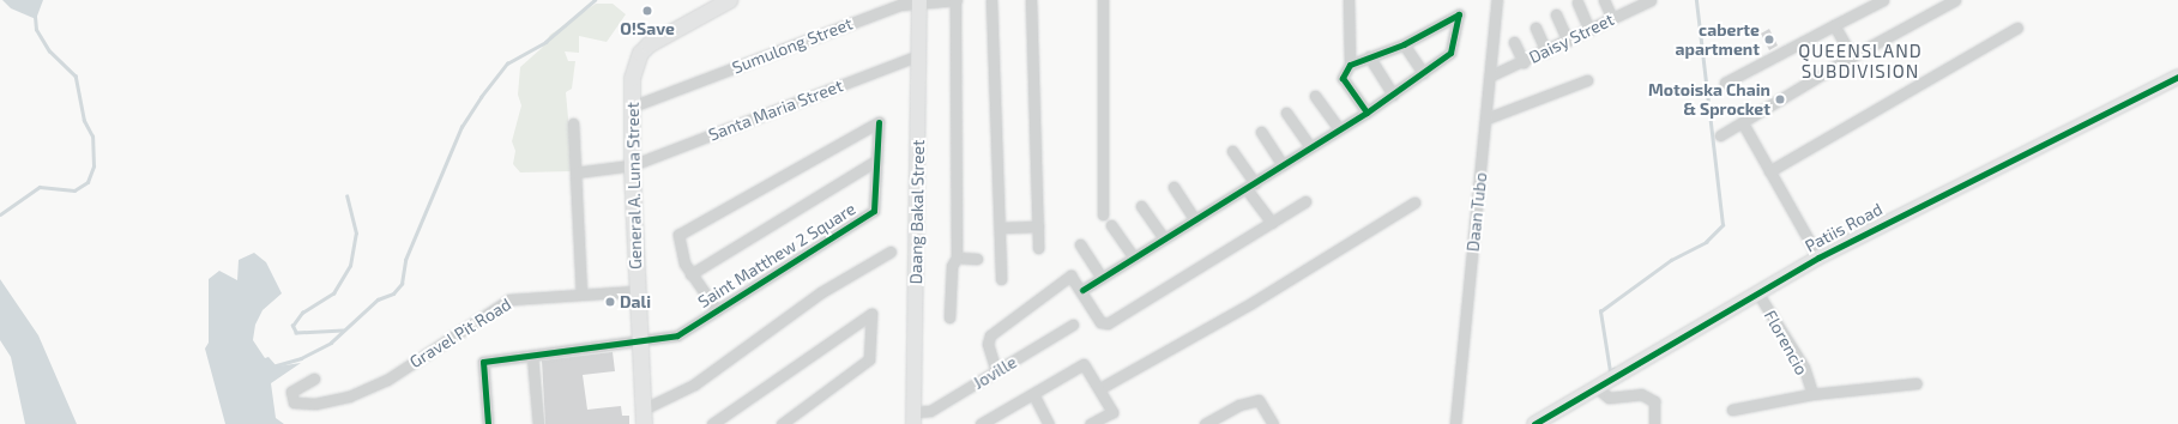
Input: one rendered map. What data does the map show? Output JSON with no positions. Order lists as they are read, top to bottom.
{
  "streets": {
    "main road": ["General A. Luna Street"],
    "street": [
      "Daisy Street",
      "Sumulong Street",
      "Santa Maria Street",
      "Daang Bakal Street",
      "Daan Tubo",
      "Patiis Road",
      "Saint Matthew 2 Square",
      "Gravel Pit Road",
      "Florencio",
      "Joville"
    ]
  },
  "crossings": [
    ["Daisy Street", "Daan Tubo"],
    ["Sumulong Street", "General A. Luna Street"],
    ["Sumulong Street", "Daang Bakal Street"],
    ["Santa Maria Street", "General A. Luna Street"],
    ["Santa Maria Street", "Daang Bakal Street"],
    ["General A. Luna Street", "Saint Matthew 2 Square"],
    ["General A. Luna Street", "Gravel Pit Road"],
    ["Daang Bakal Street", "Joville"],
    ["Patiis Road", "Florencio"]
  ],
  "districts": ["QUEENSLAND SUBDIVISION"],
  "places": [
    "O!Save",
    "caberte apartment",
    "Motoiska Chain & Sprocket",
    "Dali"
  ]
}
